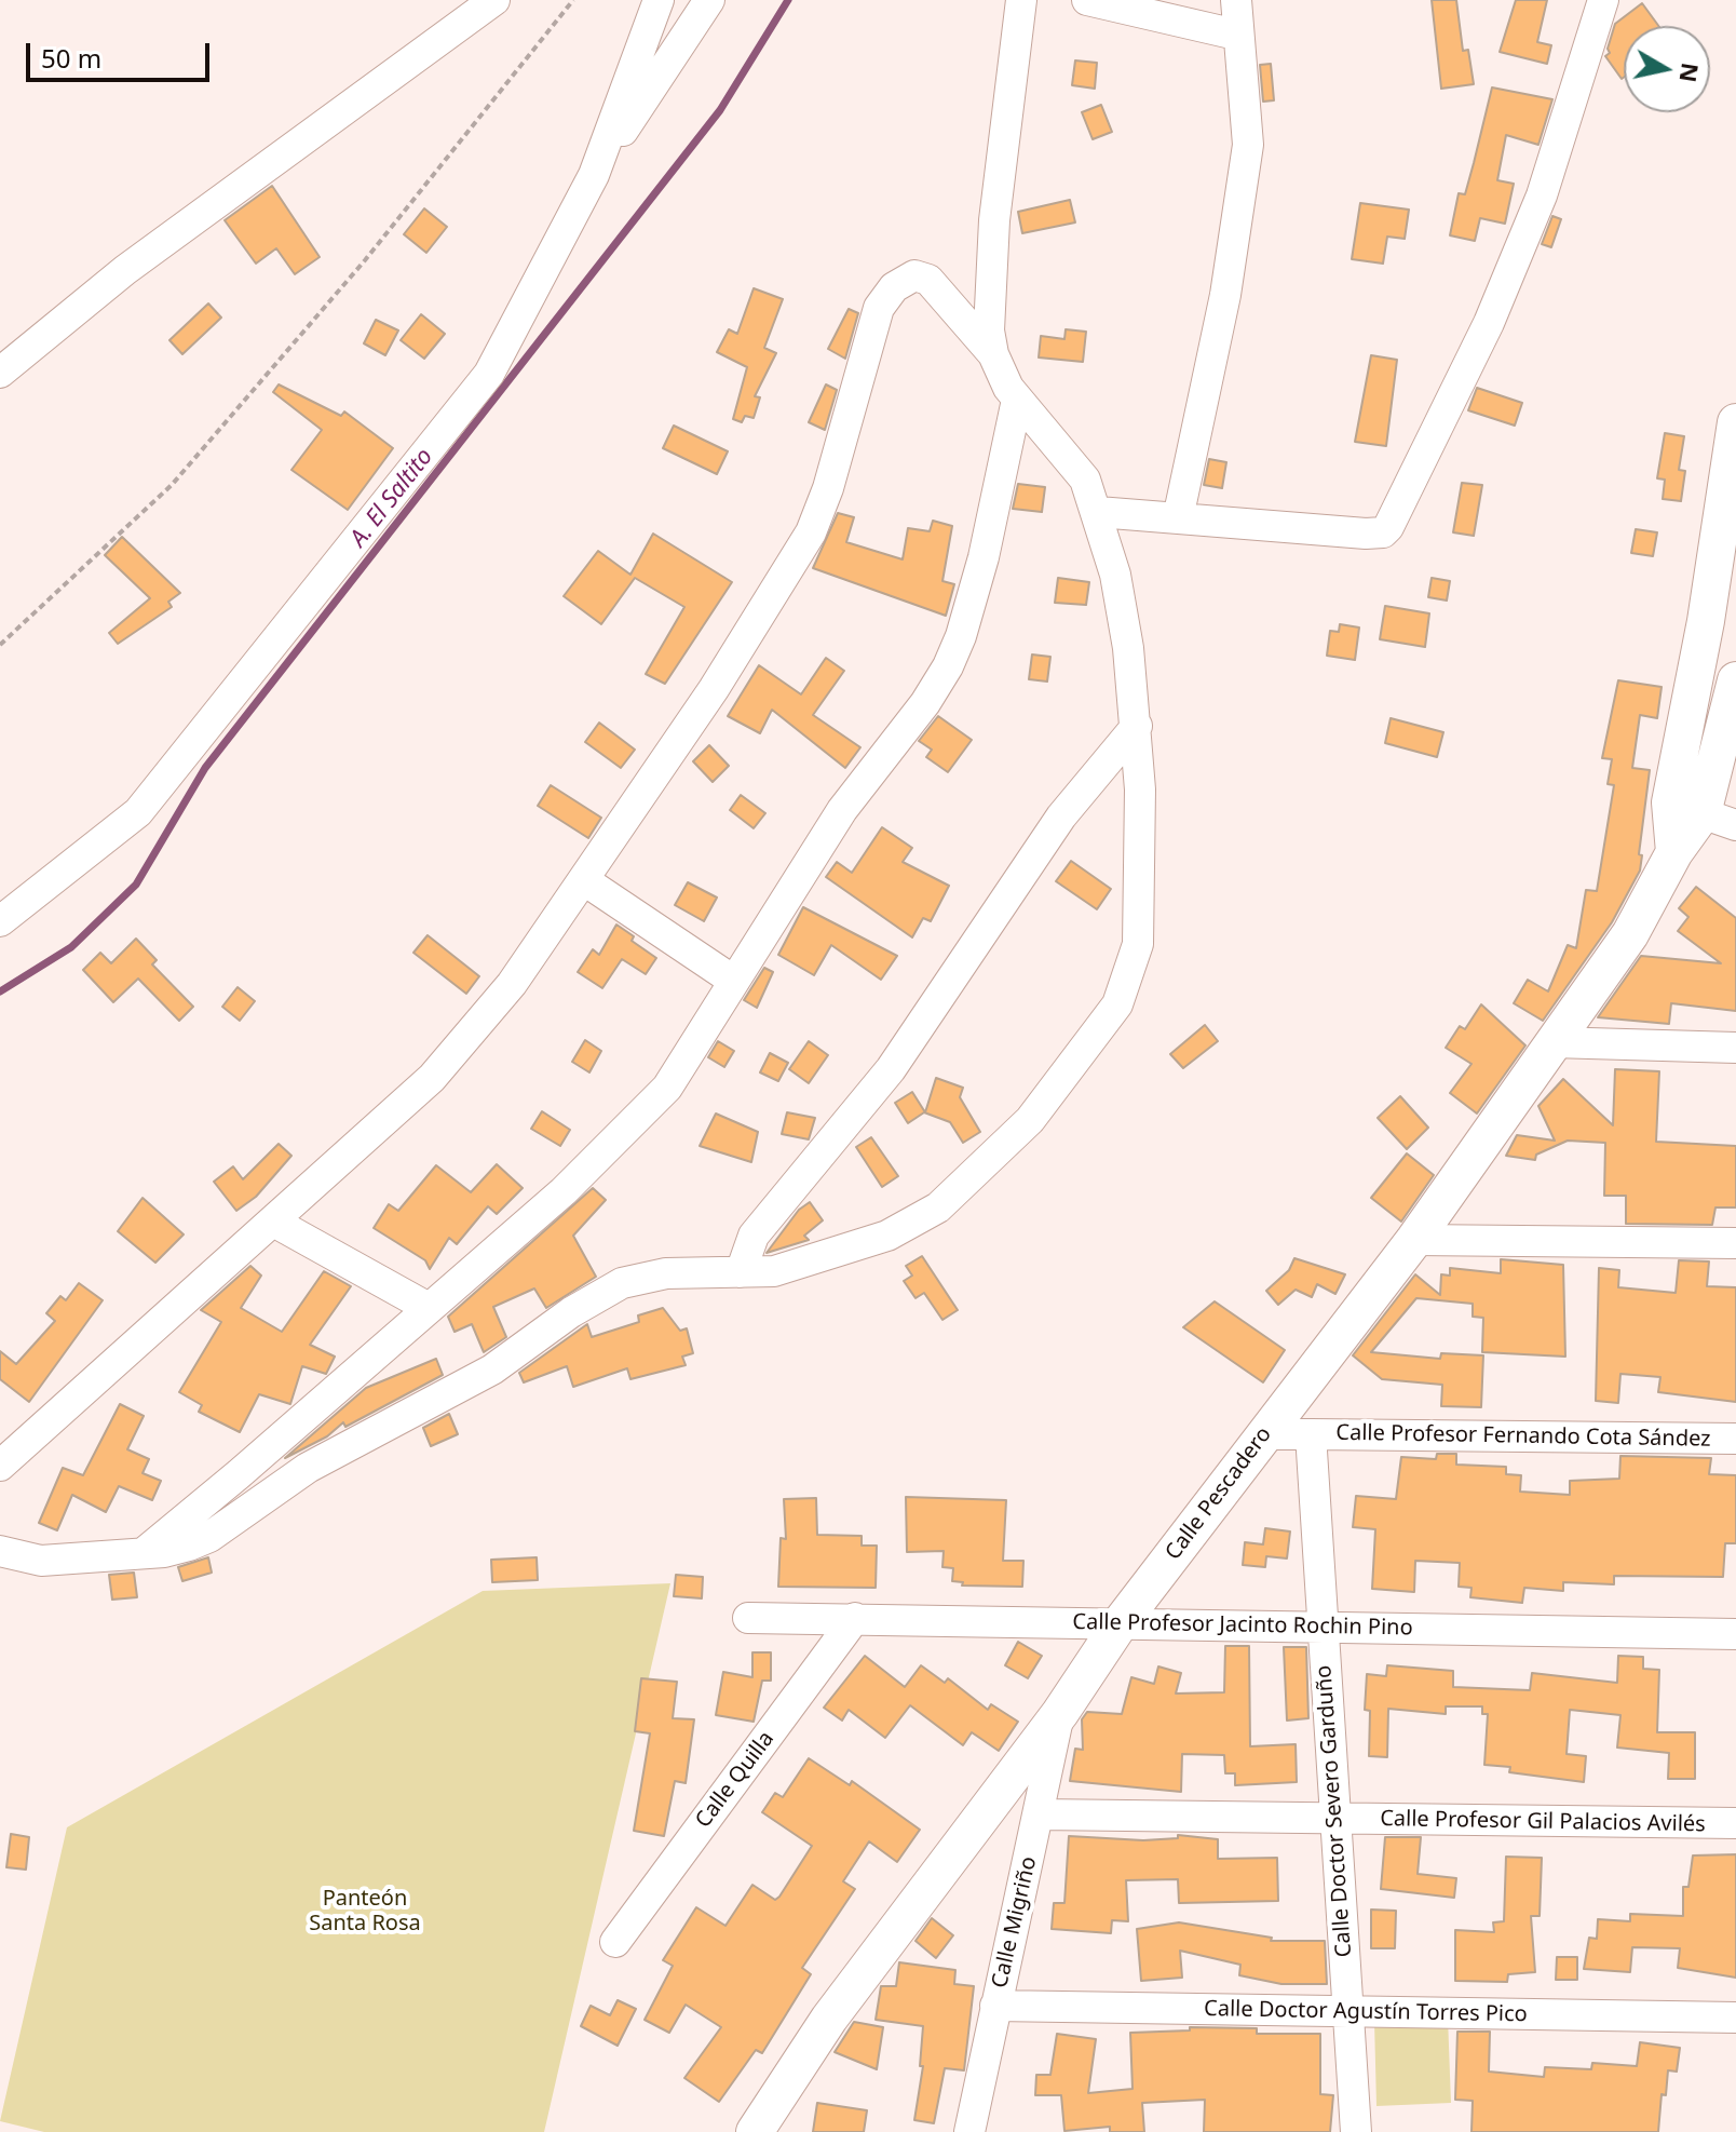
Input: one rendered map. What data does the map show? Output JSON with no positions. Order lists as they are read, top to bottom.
{
  "streets": {
    "street": [
      "Calle Profesor Fernando Cota Sández",
      "Calle Pescadero",
      "Calle Profesor Jacinto Rochin Pino",
      "Calle Quilla",
      "Calle Doctor Severo Garduño",
      "Calle Profesor Gil Palacios Avilés",
      "Calle Migriño",
      "Calle Doctor Agustín Torres Pico"
    ]
  },
  "crossings": [
    ["Calle Profesor Fernando Cota Sández", "Calle Doctor Severo Garduño"],
    ["Calle Pescadero", "Calle Profesor Jacinto Rochin Pino"],
    ["Calle Pescadero", "Calle Migriño"],
    ["Calle Profesor Jacinto Rochin Pino", "Calle Quilla"],
    ["Calle Profesor Jacinto Rochin Pino", "Calle Doctor Severo Garduño"],
    ["Calle Doctor Severo Garduño", "Calle Profesor Gil Palacios Avilés"],
    ["Calle Doctor Severo Garduño", "Calle Doctor Agustín Torres Pico"],
    ["Calle Profesor Gil Palacios Avilés", "Calle Migriño"],
    ["Calle Migriño", "Calle Doctor Agustín Torres Pico"]
  ],
  "water": ["A. El Saltito"],
  "parks": ["Panteón Santa Rosa"],
  "scale_bar": "50 m",
  "north": "right"
}
